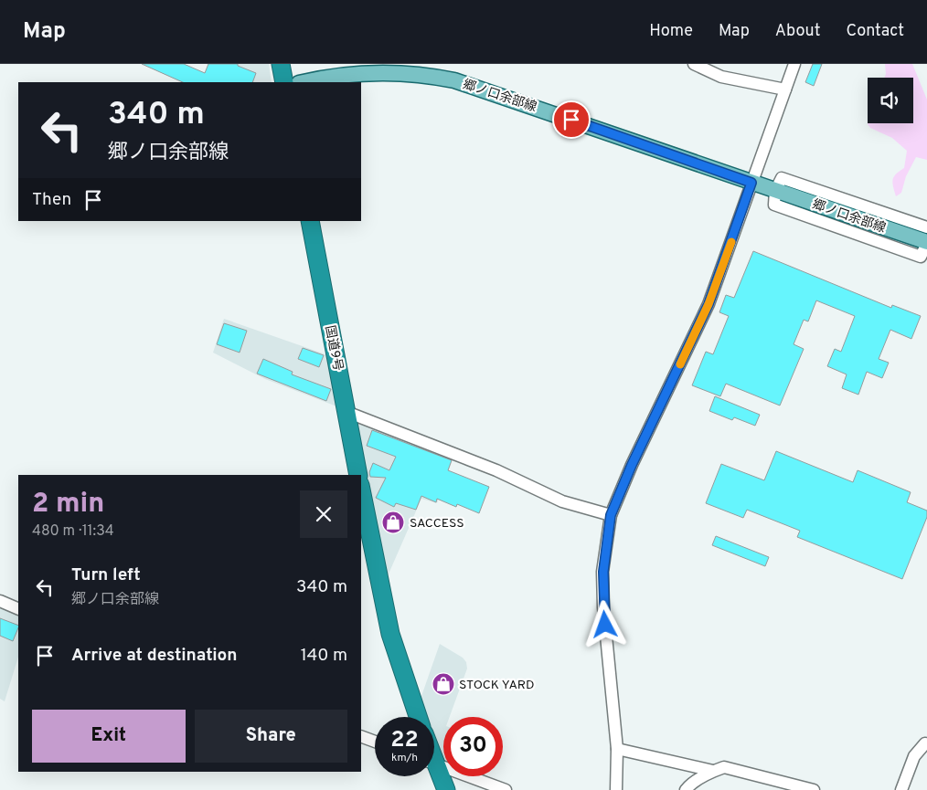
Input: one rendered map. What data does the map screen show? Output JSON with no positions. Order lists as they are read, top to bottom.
{
  "streets": {
    "highway": ["国道9号"],
    "main road": ["郷ノ口余部線"]
  },
  "places": {
    "shop": ["SACCESS", "STOCK YARD"]
  },
  "page": {
    "header": "Map",
    "nav": [
      "Home",
      "Map",
      "About",
      "Contact"
    ],
    "turn": ["340 m", "郷ノ口余部線"],
    "then": "Then",
    "heading": ["2 min", "480 m · 11:34"],
    "list": [
      {
        "name": "Turn left",
        "note": "郷ノ口余部線",
        "value": "340 m"
      },
      {
        "name": "Arrive at destination",
        "value": "140 m"
      }
    ],
    "buttons": ["Exit", "Share"],
    "speed": "22 km/h",
    "limit": "30"
  }
}
